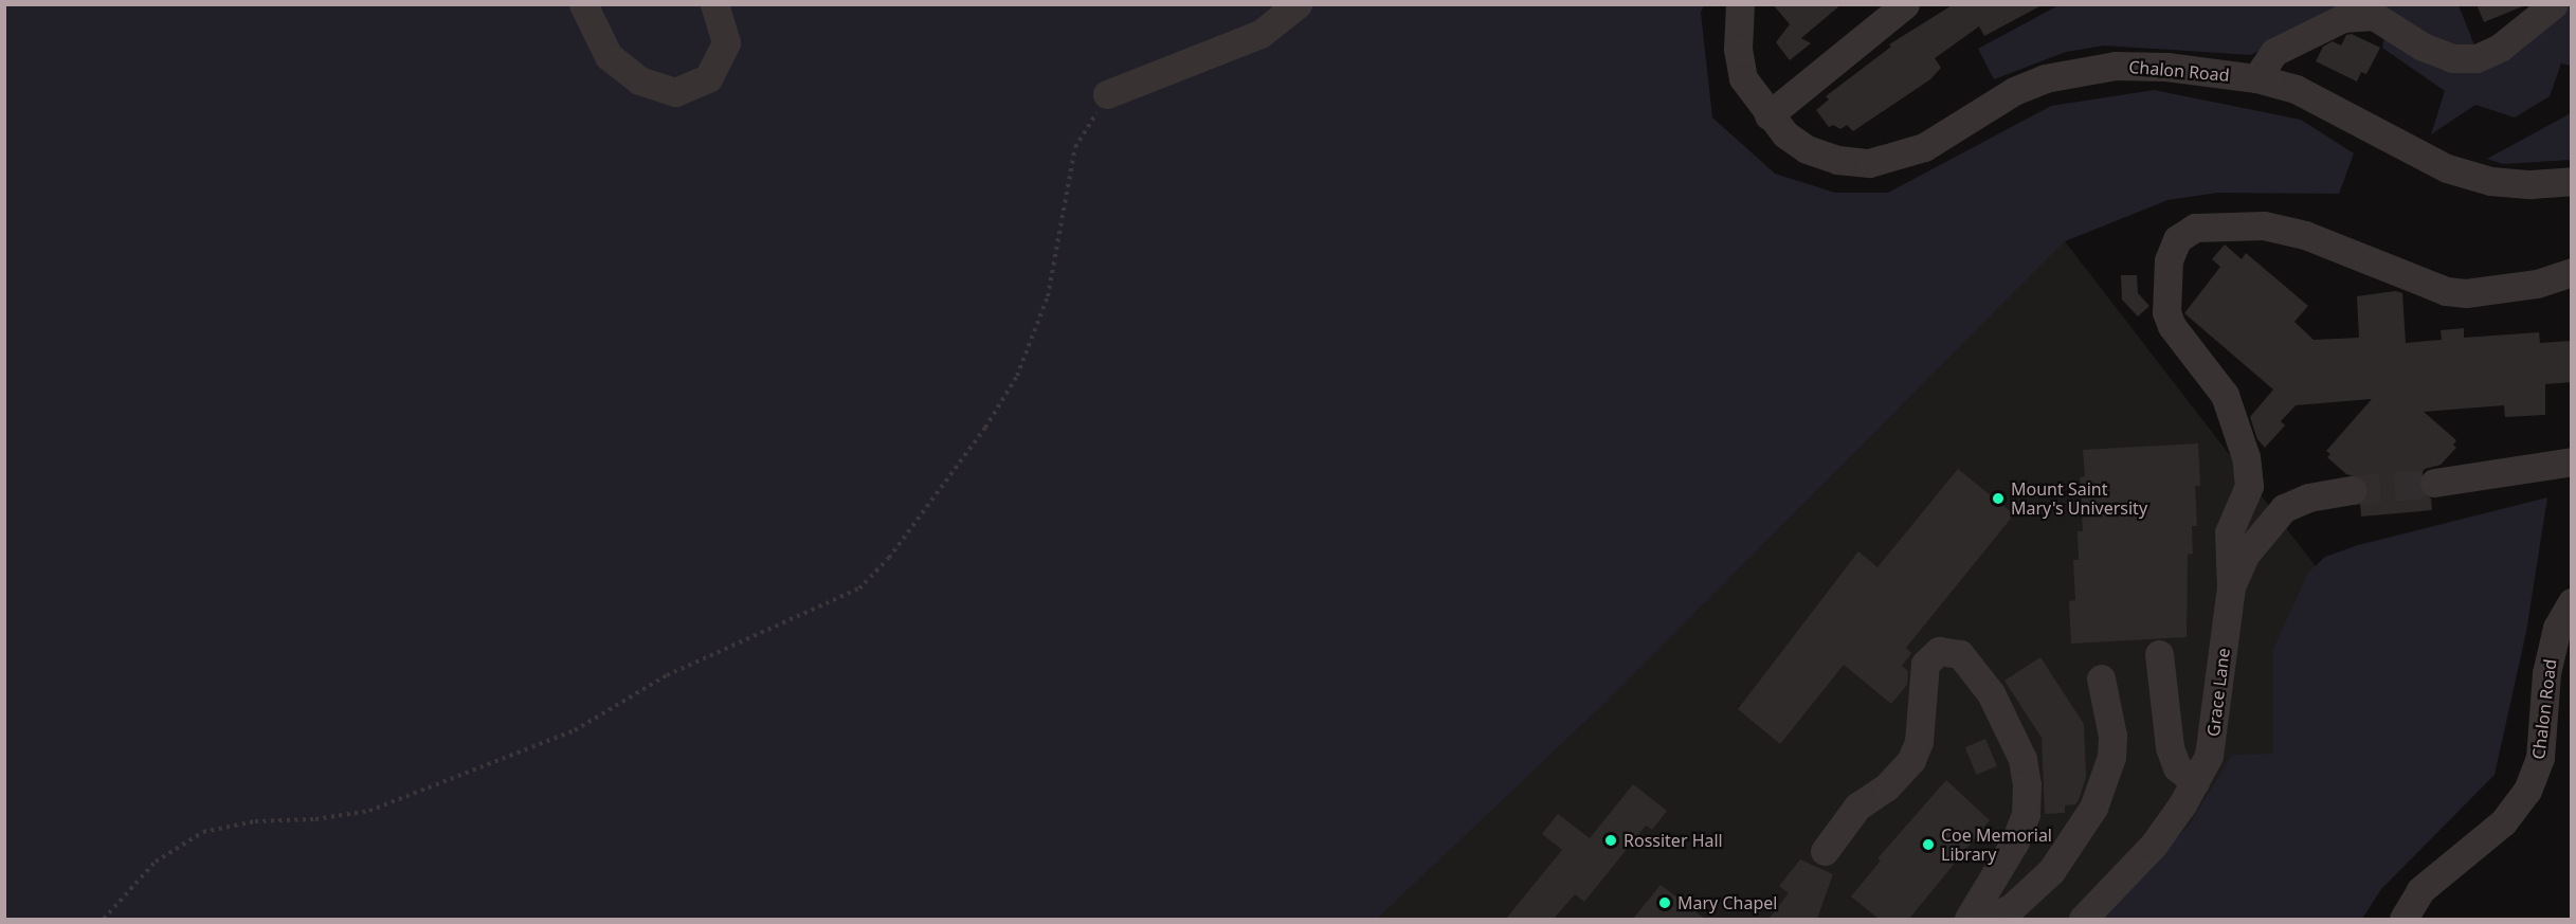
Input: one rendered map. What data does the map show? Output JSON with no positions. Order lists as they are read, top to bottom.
{
  "streets": {
    "street": ["Chalon Road", "Grace Lane"]
  },
  "places": [
    "Mount Saint Mary's University",
    "Rossiter Hall",
    "Coe Memorial Library",
    "Mary Chapel"
  ]
}
